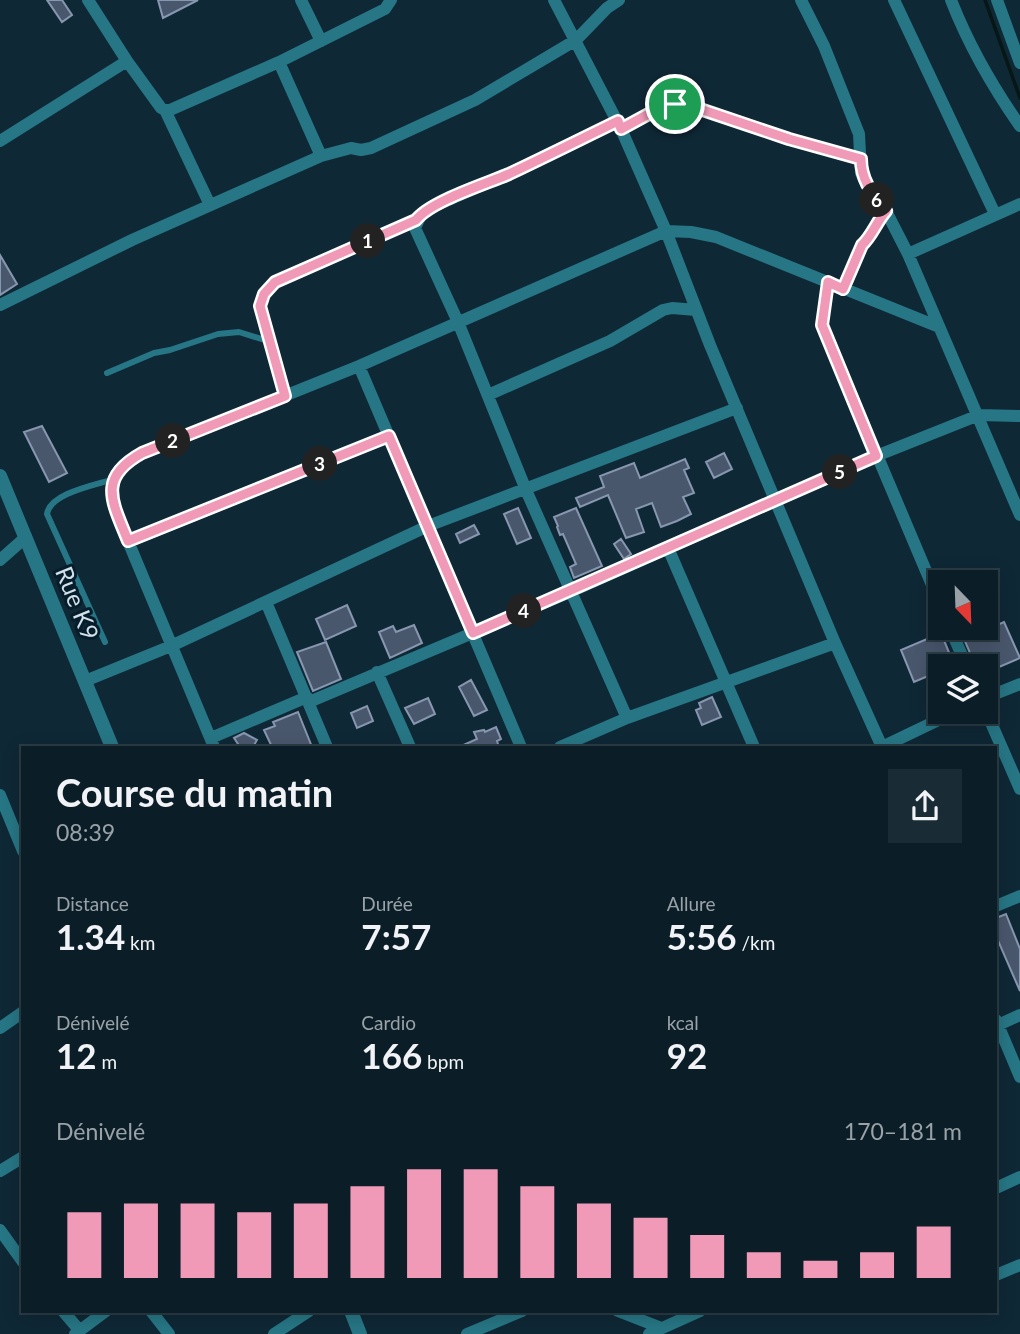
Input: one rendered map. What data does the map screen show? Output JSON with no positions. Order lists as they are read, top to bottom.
{
  "streets": {
    "street": ["Rue K9"]
  },
  "north": "bottom right",
  "page": {
    "pins": [
      "6",
      "1",
      "2",
      "3",
      "5",
      "4"
    ],
    "heading": ["Course du matin", "08:39"],
    "stats": [
      ["Distance", "1.34 km"],
      ["Durée", "7:57"],
      ["Allure", "5:56 /km"],
      ["Dénivelé", "12 m"],
      ["Cardio", "166 bpm"],
      ["kcal", "92"]
    ],
    "chart": ["Dénivelé", "170–181 m"]
  }
}
